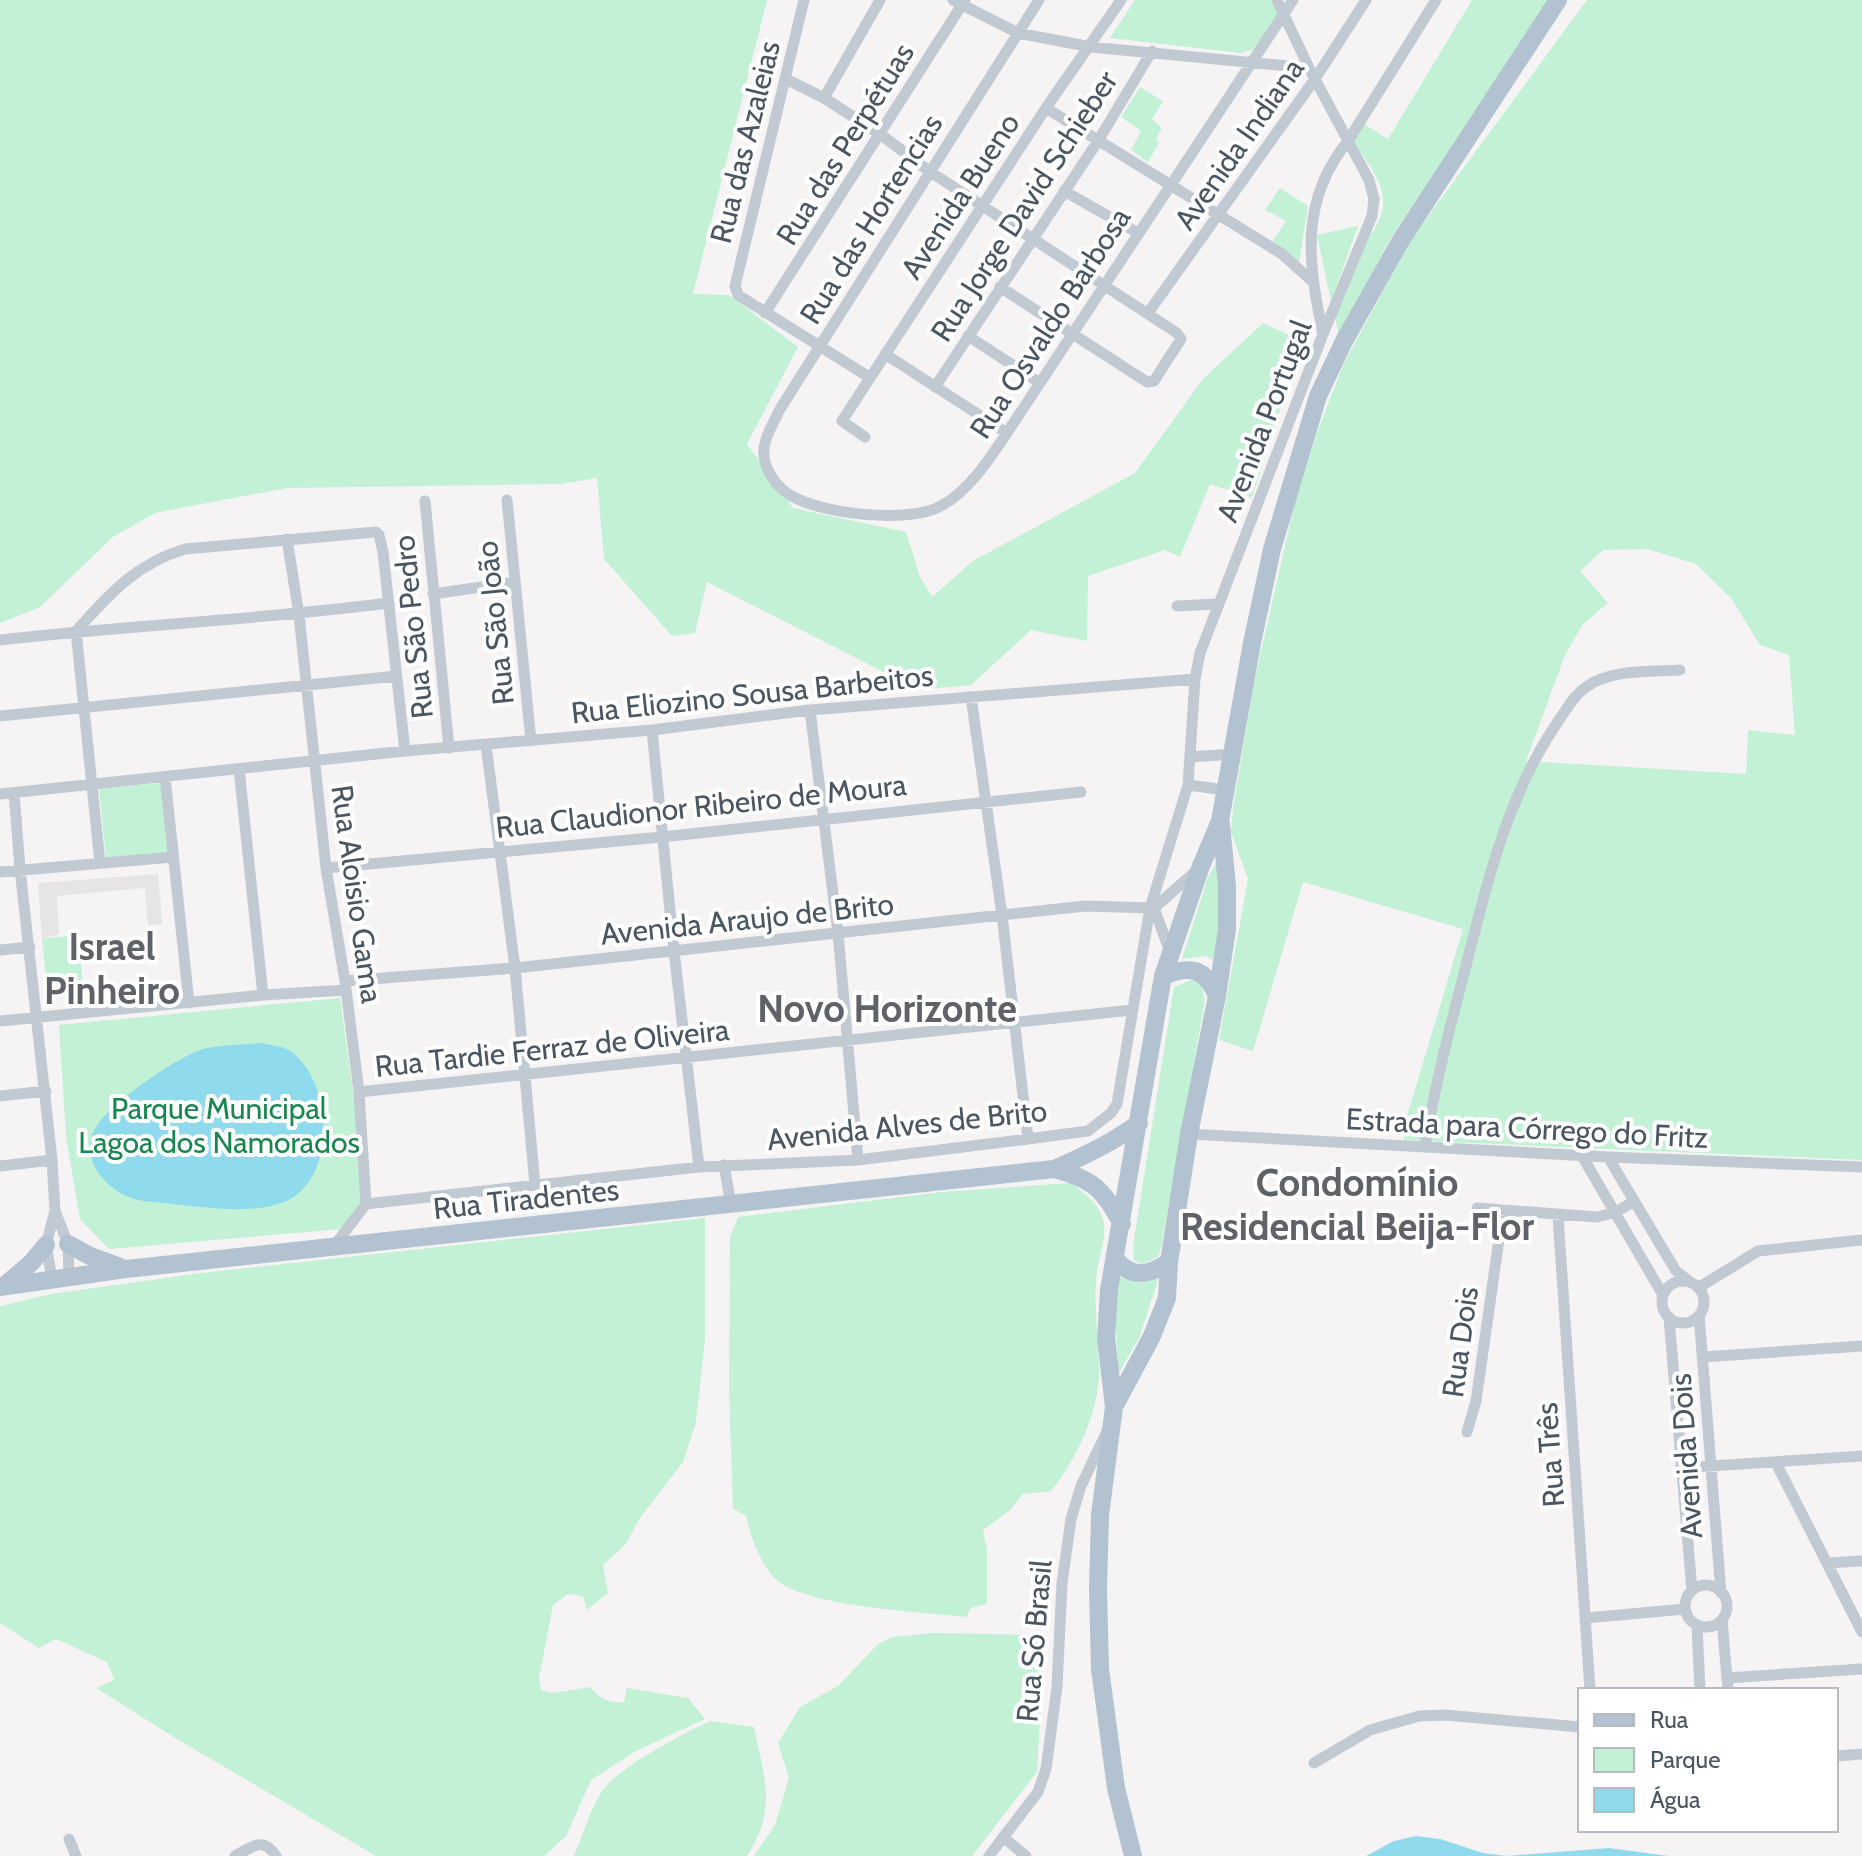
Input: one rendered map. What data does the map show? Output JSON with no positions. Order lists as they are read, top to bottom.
{
  "streets": {
    "main road": ["Rua Tiradentes"],
    "street": [
      "Rua das Azaleias",
      "Rua das Perpétuas",
      "Avenida Indiana",
      "Avenida Bueno",
      "Rua Jorge David Schieber",
      "Rua das Hortencias",
      "Rua Osvaldo Barbosa",
      "Avenida Portugal",
      "Rua São João",
      "Rua São Pedro",
      "Rua Eliozino Sousa Barbeitos",
      "Rua Claudionor Ribeiro de Moura",
      "Rua Aloisio Gama",
      "Avenida Araujo de Brito",
      "Rua Tardie Ferraz de Oliveira",
      "Avenida Alves de Brito",
      "Estrada para Córrego do Fritz",
      "Rua Dois",
      "Rua Três",
      "Avenida Dois",
      "Rua Só Brasil"
    ]
  },
  "crossings": [
    ["Rua das Azaleias", "Rua das Perpétuas"],
    ["Rua das Hortencias", "Rua Osvaldo Barbosa"],
    ["Avenida Portugal", "Rua Eliozino Sousa Barbeitos"],
    ["Avenida Portugal", "Avenida Alves de Brito"],
    ["Rua São João", "Rua Eliozino Sousa Barbeitos"],
    ["Rua São Pedro", "Rua Eliozino Sousa Barbeitos"],
    ["Rua Eliozino Sousa Barbeitos", "Rua Aloisio Gama"],
    ["Rua Eliozino Sousa Barbeitos", "Avenida Alves de Brito"],
    ["Rua Claudionor Ribeiro de Moura", "Rua Aloisio Gama"],
    ["Rua Aloisio Gama", "Avenida Araujo de Brito"],
    ["Rua Aloisio Gama", "Rua Tardie Ferraz de Oliveira"],
    ["Rua Aloisio Gama", "Avenida Alves de Brito"],
    ["Avenida Araujo de Brito", "Avenida Alves de Brito"],
    ["Rua Tardie Ferraz de Oliveira", "Avenida Alves de Brito"],
    ["Estrada para Córrego do Fritz", "Avenida Dois"]
  ],
  "districts": ["Israel Pinheiro", "Novo Horizonte", "Condomínio Residencial Beija-Flor"],
  "parks": ["Parque Municipal Lagoa dos Namorados"],
  "legend": ["Rua", "Parque", "Água"]
}
